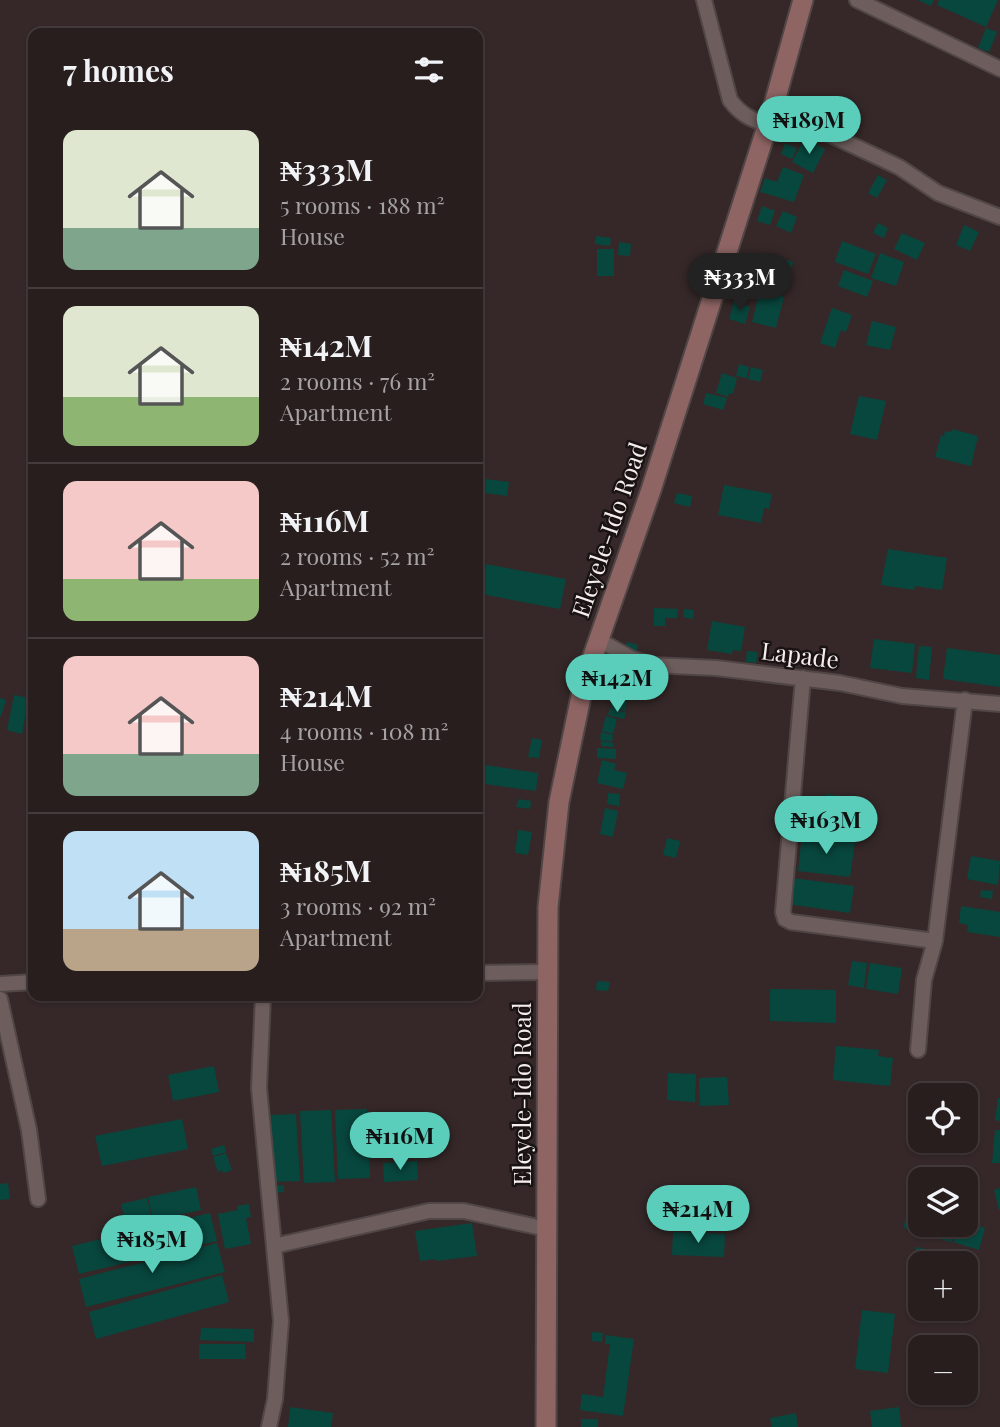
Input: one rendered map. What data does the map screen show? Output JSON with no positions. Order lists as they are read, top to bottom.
{
  "streets": {
    "main road": ["Eleyele-Ido Road"],
    "street": ["Lapade"]
  },
  "crossings": [
    ["Eleyele-Ido Road", "Lapade"]
  ],
  "page": {
    "heading": "7 homes",
    "price": [
      "₦189M",
      "₦333M",
      "₦142M",
      "₦163M",
      "₦116M",
      "₦214M",
      "₦185M"
    ],
    "list": [
      {
        "name": "₦333M",
        "note": "5 rooms · 188 m² · House"
      },
      {
        "name": "₦142M",
        "note": "2 rooms · 76 m² · Apartment"
      },
      {
        "name": "₦116M",
        "note": "2 rooms · 52 m² · Apartment"
      },
      {
        "name": "₦214M",
        "note": "4 rooms · 108 m² · House"
      },
      {
        "name": "₦185M",
        "note": "3 rooms · 92 m² · Apartment"
      }
    ],
    "map_buttons": ["+", "−"]
  }
}
